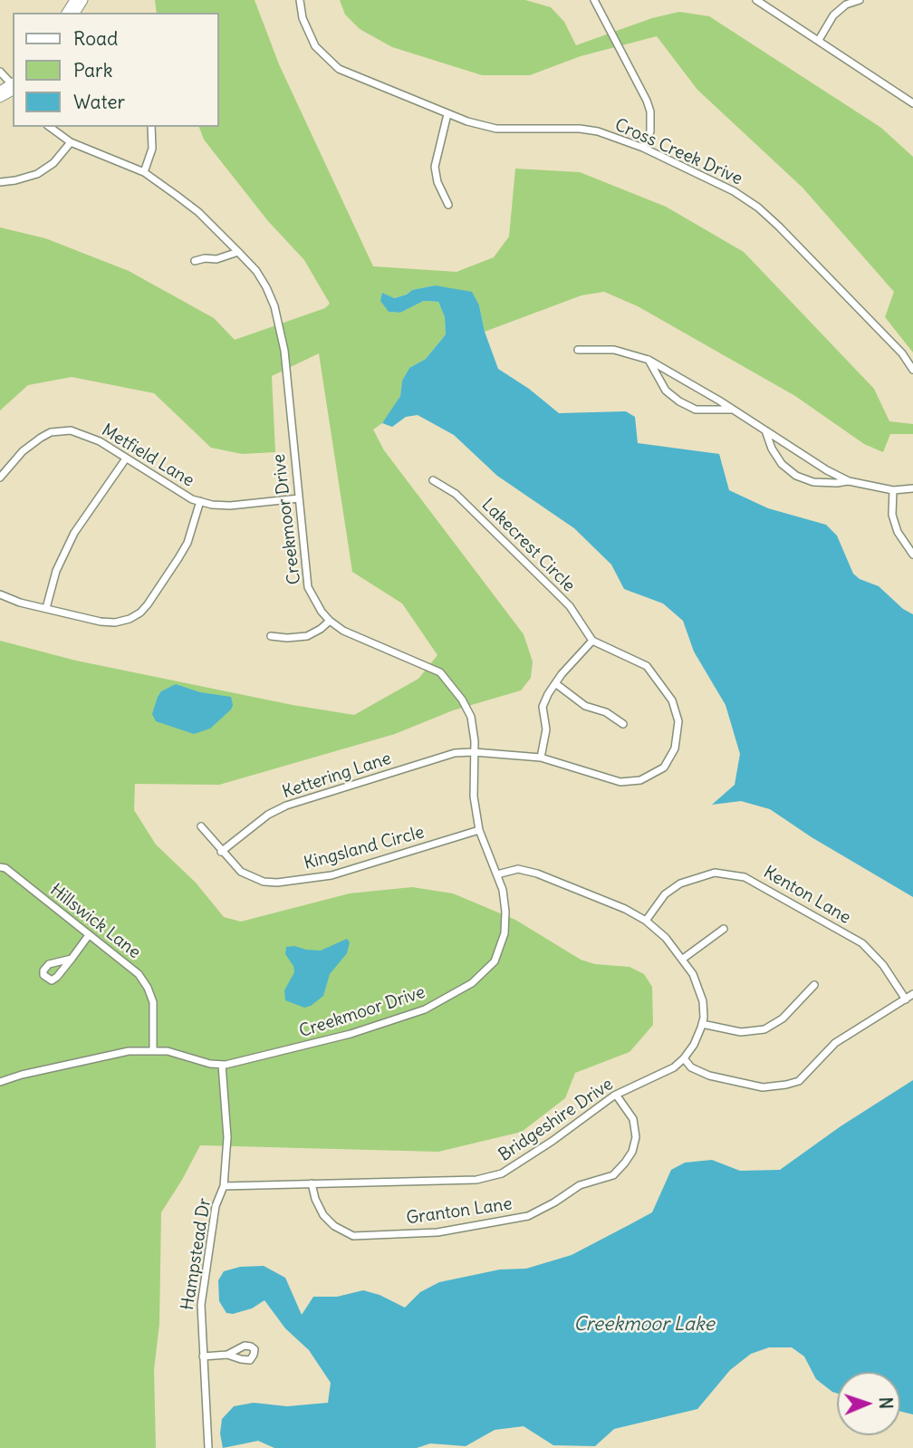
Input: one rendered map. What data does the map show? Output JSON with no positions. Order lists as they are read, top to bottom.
{
  "streets": {
    "street": [
      "Cross Creek Drive",
      "Metfield Lane",
      "Creekmoor Drive",
      "Lakecrest Circle",
      "Kettering Lane",
      "Kingsland Circle",
      "Kenton Lane",
      "Hillswick Lane",
      "Bridgeshire Drive",
      "Granton Lane",
      "Hampstead Dr"
    ]
  },
  "crossings": [
    ["Metfield Lane", "Creekmoor Drive"],
    ["Creekmoor Drive", "Kettering Lane"],
    ["Creekmoor Drive", "Kingsland Circle"],
    ["Creekmoor Drive", "Hillswick Lane"],
    ["Creekmoor Drive", "Bridgeshire Drive"],
    ["Creekmoor Drive", "Hampstead Dr"],
    ["Kettering Lane", "Kingsland Circle"],
    ["Kenton Lane", "Bridgeshire Drive"],
    ["Bridgeshire Drive", "Granton Lane"],
    ["Bridgeshire Drive", "Hampstead Dr"]
  ],
  "water": ["Creekmoor Lake"],
  "legend": ["Road", "Park", "Water"],
  "north": "right"
}
